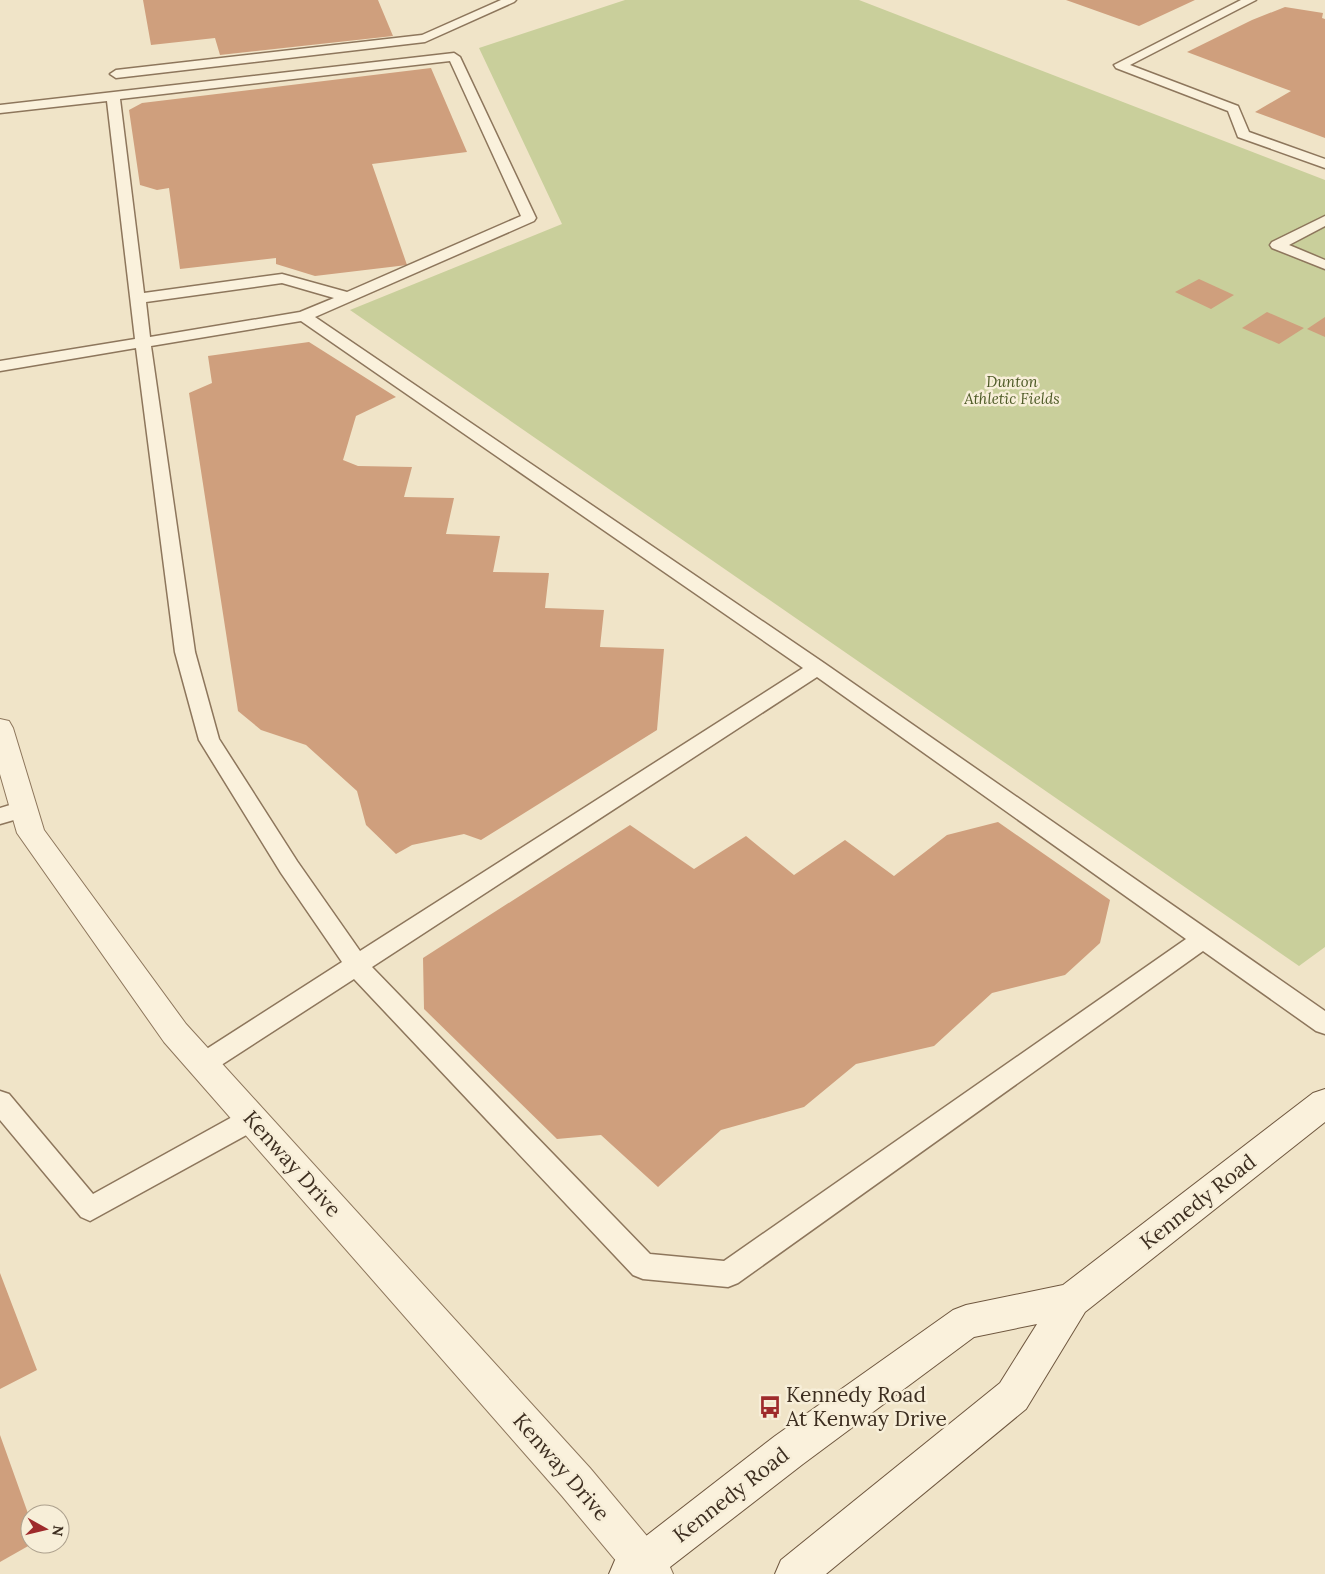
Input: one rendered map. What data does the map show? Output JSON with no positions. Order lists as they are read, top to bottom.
{
  "streets": {
    "street": ["Kenway Drive", "Kennedy Road"]
  },
  "crossings": [
    ["Kenway Drive", "Kennedy Road"]
  ],
  "parks": ["Dunton Athletic Fields"],
  "places": {
    "bus stop": ["Kennedy Road At Kenway Drive"]
  },
  "north": "right"
}
